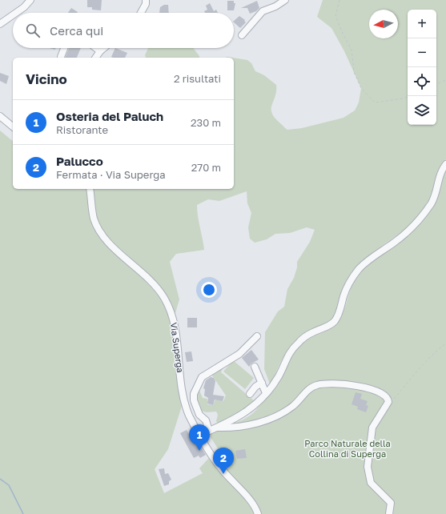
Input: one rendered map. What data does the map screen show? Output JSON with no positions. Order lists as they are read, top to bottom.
{
  "streets": {
    "street": ["Via Superga"]
  },
  "parks": ["Parco Naturale della Collina di Superga"],
  "north": "left",
  "page": {
    "map_buttons": ["+", "−"],
    "search": "Cerca qui",
    "heading": ["Vicino", "2 risultati"],
    "list": [
      {
        "mark": "1",
        "name": "Osteria del Paluch",
        "note": "Ristorante",
        "value": "230 m"
      },
      {
        "mark": "2",
        "name": "Palucco",
        "note": "Fermata · Via Superga",
        "value": "270 m"
      }
    ],
    "pins": ["1", "2"]
  }
}
